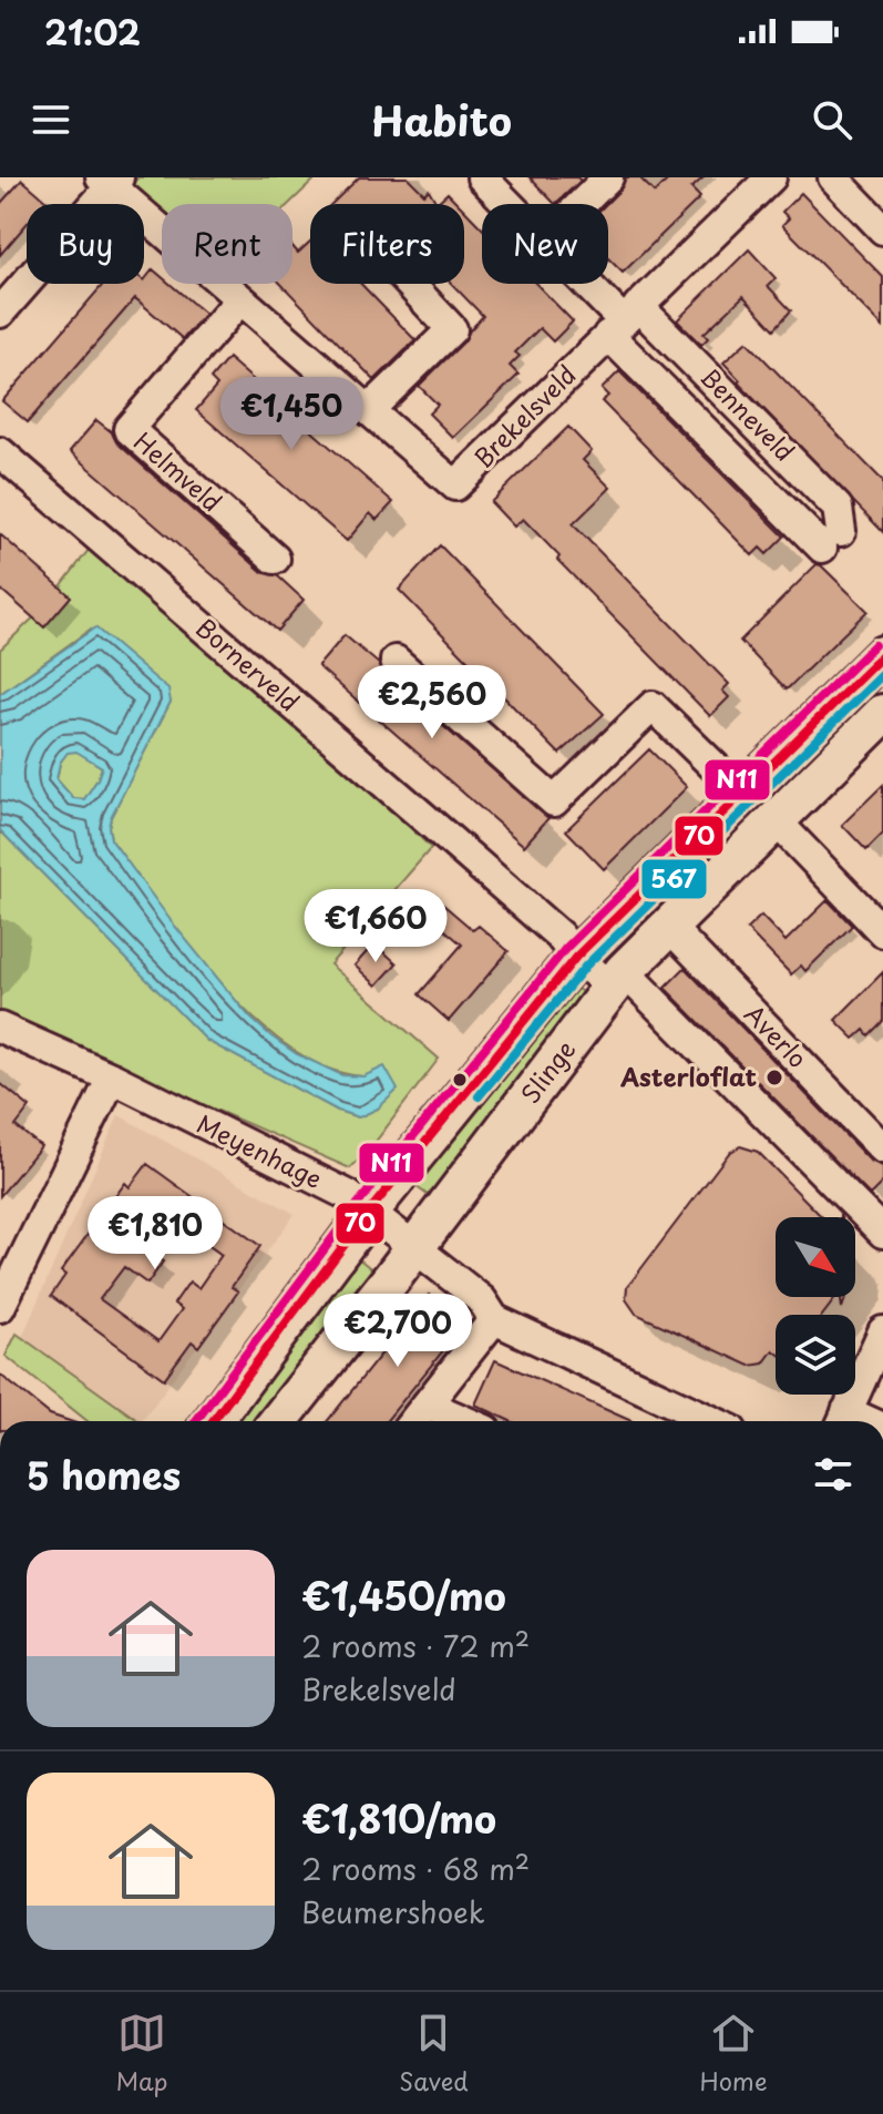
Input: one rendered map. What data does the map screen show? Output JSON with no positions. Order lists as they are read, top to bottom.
{
  "streets": {
    "main road": ["Slinge"],
    "street": [
      "Benneveld",
      "Brekelsveld",
      "Helmveld",
      "Bornerveld",
      "Averlo",
      "Meyenhage"
    ]
  },
  "crossings": [
    ["Benneveld", "Brekelsveld"],
    ["Brekelsveld", "Helmveld"],
    ["Bornerveld", "Slinge"],
    ["Averlo", "Slinge"],
    ["Slinge", "Meyenhage"]
  ],
  "places": ["Asterloflat"],
  "lines": ["transit line N11", "transit line 70", "transit line 567"],
  "north": "bottom right",
  "page": {
    "status": "21:02",
    "header": "Habito",
    "chip": [
      "Buy",
      "Rent",
      "Filters",
      "New"
    ],
    "price": [
      "€1,450",
      "€2,560",
      "€1,660",
      "€1,810",
      "€2,700"
    ],
    "heading": "5 homes",
    "list": [
      {
        "name": "€1,450/mo",
        "note": "2 rooms · 72 m² · Brekelsveld"
      },
      {
        "name": "€1,810/mo",
        "note": "2 rooms · 68 m² · Beumershoek"
      }
    ],
    "tabs": ["Map", "Saved", "Home"]
  }
}
